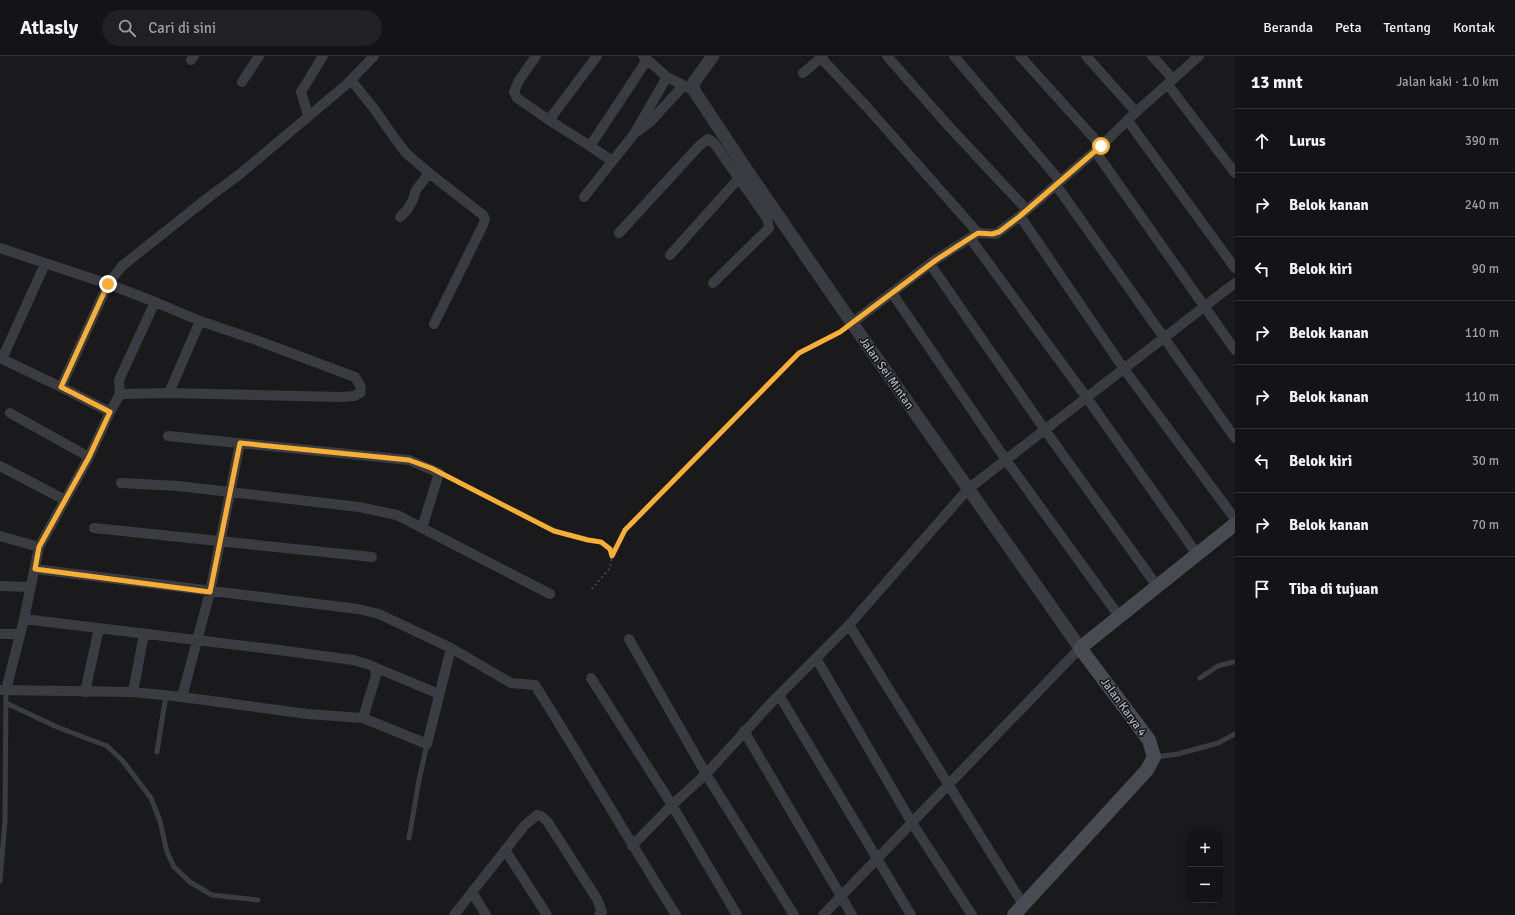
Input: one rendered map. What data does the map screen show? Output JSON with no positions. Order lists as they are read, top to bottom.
{
  "streets": {
    "main road": ["Jalan Karya 4"],
    "street": ["Jalan Sei Mintan"]
  },
  "crossings": [
    ["Jalan Sei Mintan", "Jalan Karya 4"]
  ],
  "page": {
    "header": "Atlasly",
    "search": "Cari di sini",
    "nav": [
      "Beranda",
      "Peta",
      "Tentang",
      "Kontak"
    ],
    "heading": ["13 mnt", "Jalan kaki · 1.0 km"],
    "list": [
      ["Lurus", "390 m"],
      ["Belok kanan", "240 m"],
      ["Belok kiri", "90 m"],
      ["Belok kanan", "110 m"],
      ["Belok kanan", "110 m"],
      ["Belok kiri", "30 m"],
      ["Belok kanan", "70 m"],
      "Tiba di tujuan"
    ],
    "map_buttons": ["+", "−"]
  }
}
